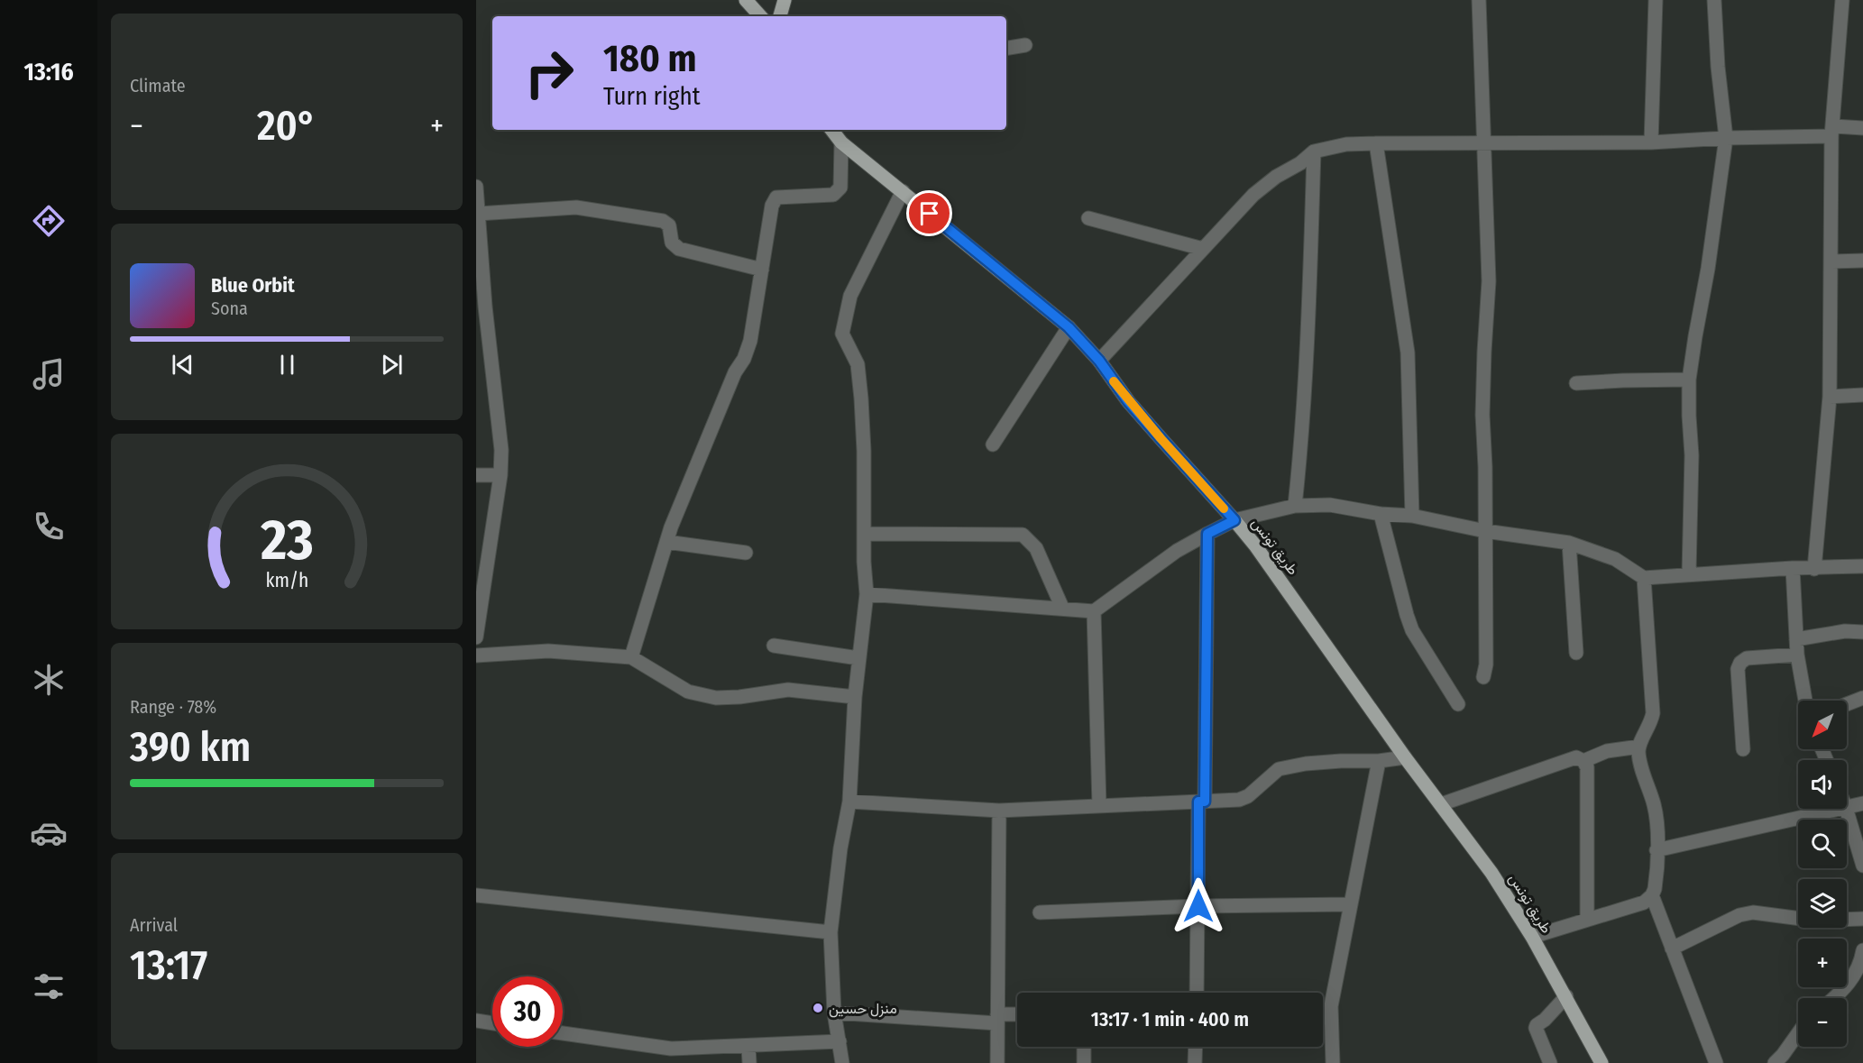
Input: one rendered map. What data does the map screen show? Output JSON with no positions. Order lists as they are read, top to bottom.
{
  "streets": {
    "main road": ["طريق تونس"]
  },
  "places": ["منزل حسين"],
  "north": "bottom left",
  "page": {
    "tabs": "13:16",
    "tile": [
      "Climate",
      ["Range · 78%", "390 km"],
      ["Arrival", "13:17"]
    ],
    "turn": ["180 m", "Turn right"],
    "heat": ["−", "20°", "+"],
    "song": ["Blue Orbit", "Sona"],
    "map_buttons": ["+", "−"],
    "limit": "30",
    "trip": "13:17 · 1 min · 400 m",
    "gauge": ["23", "km/h"]
  }
}
